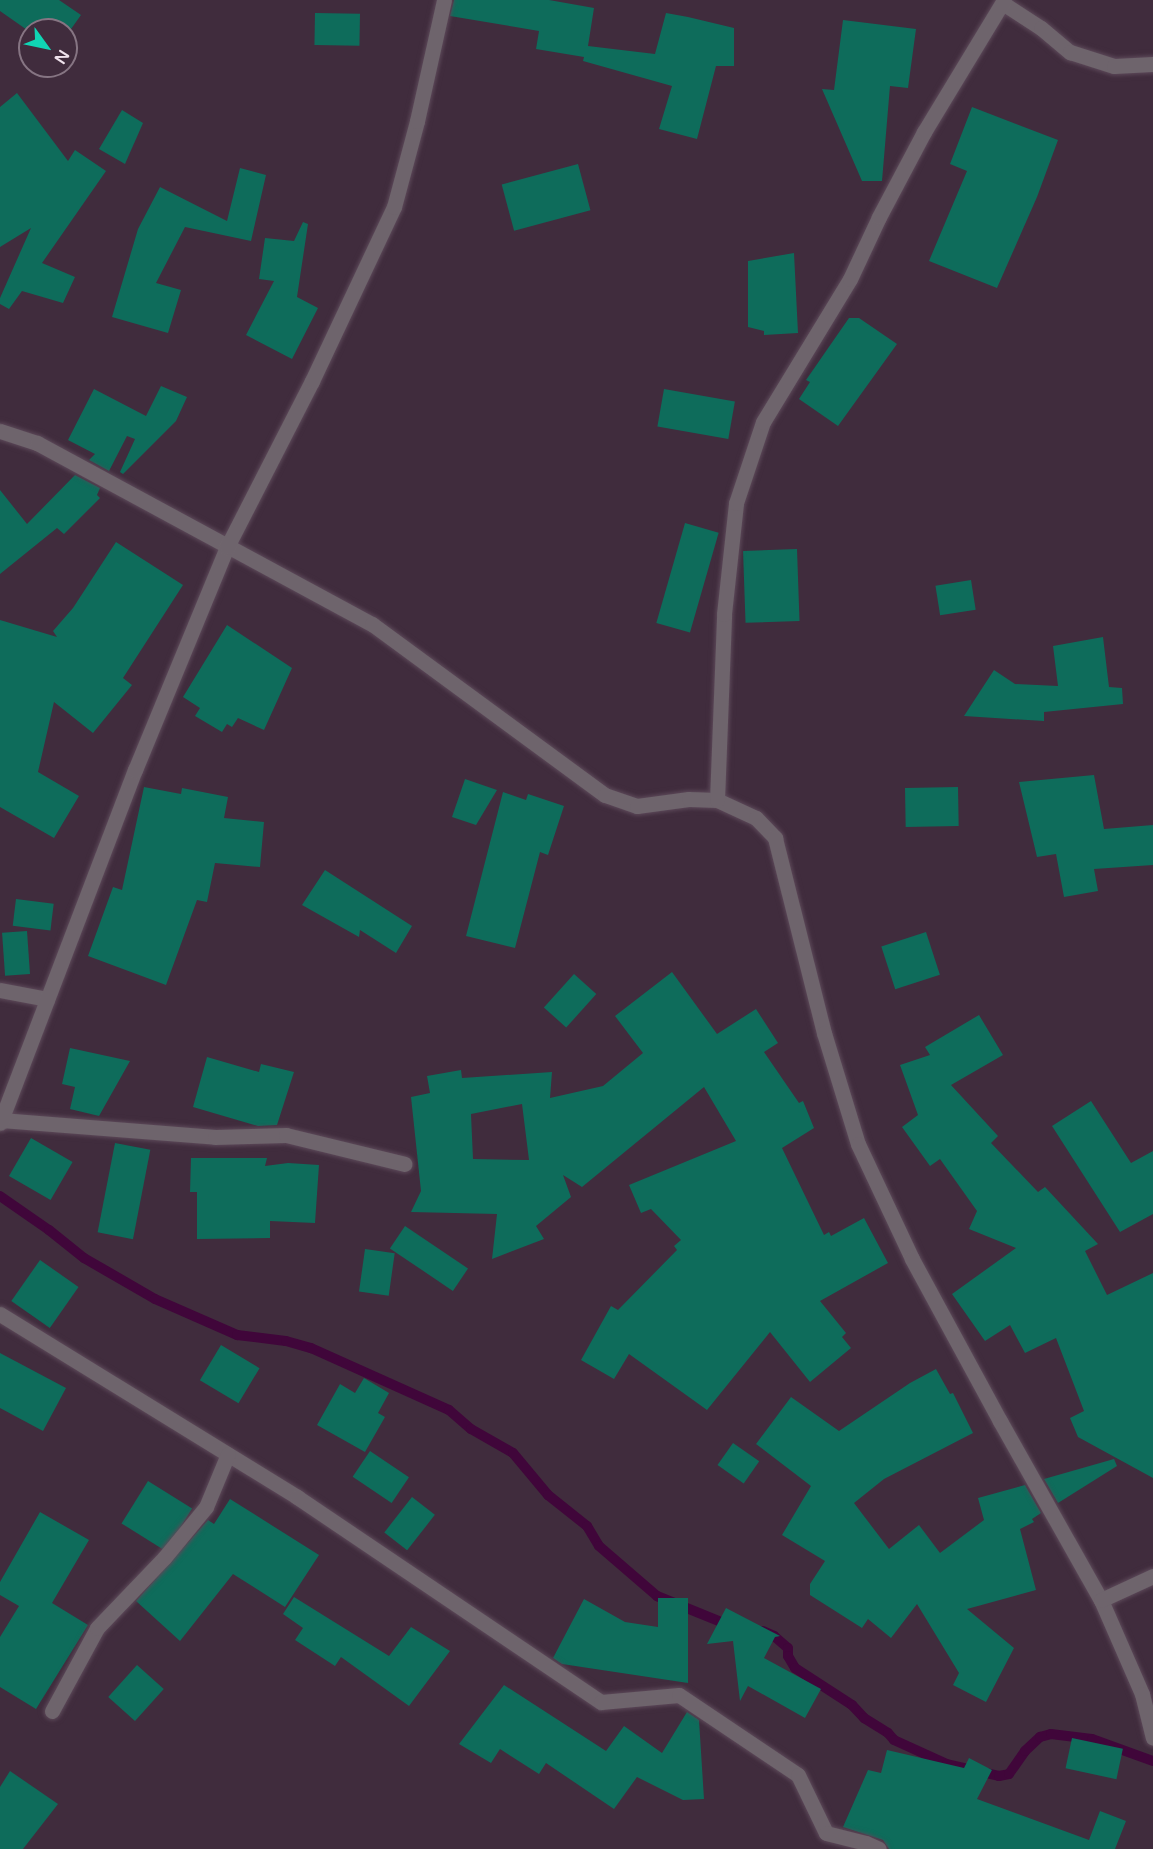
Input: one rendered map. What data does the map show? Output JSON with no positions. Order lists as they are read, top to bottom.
{
  "north": "bottom right"
}
